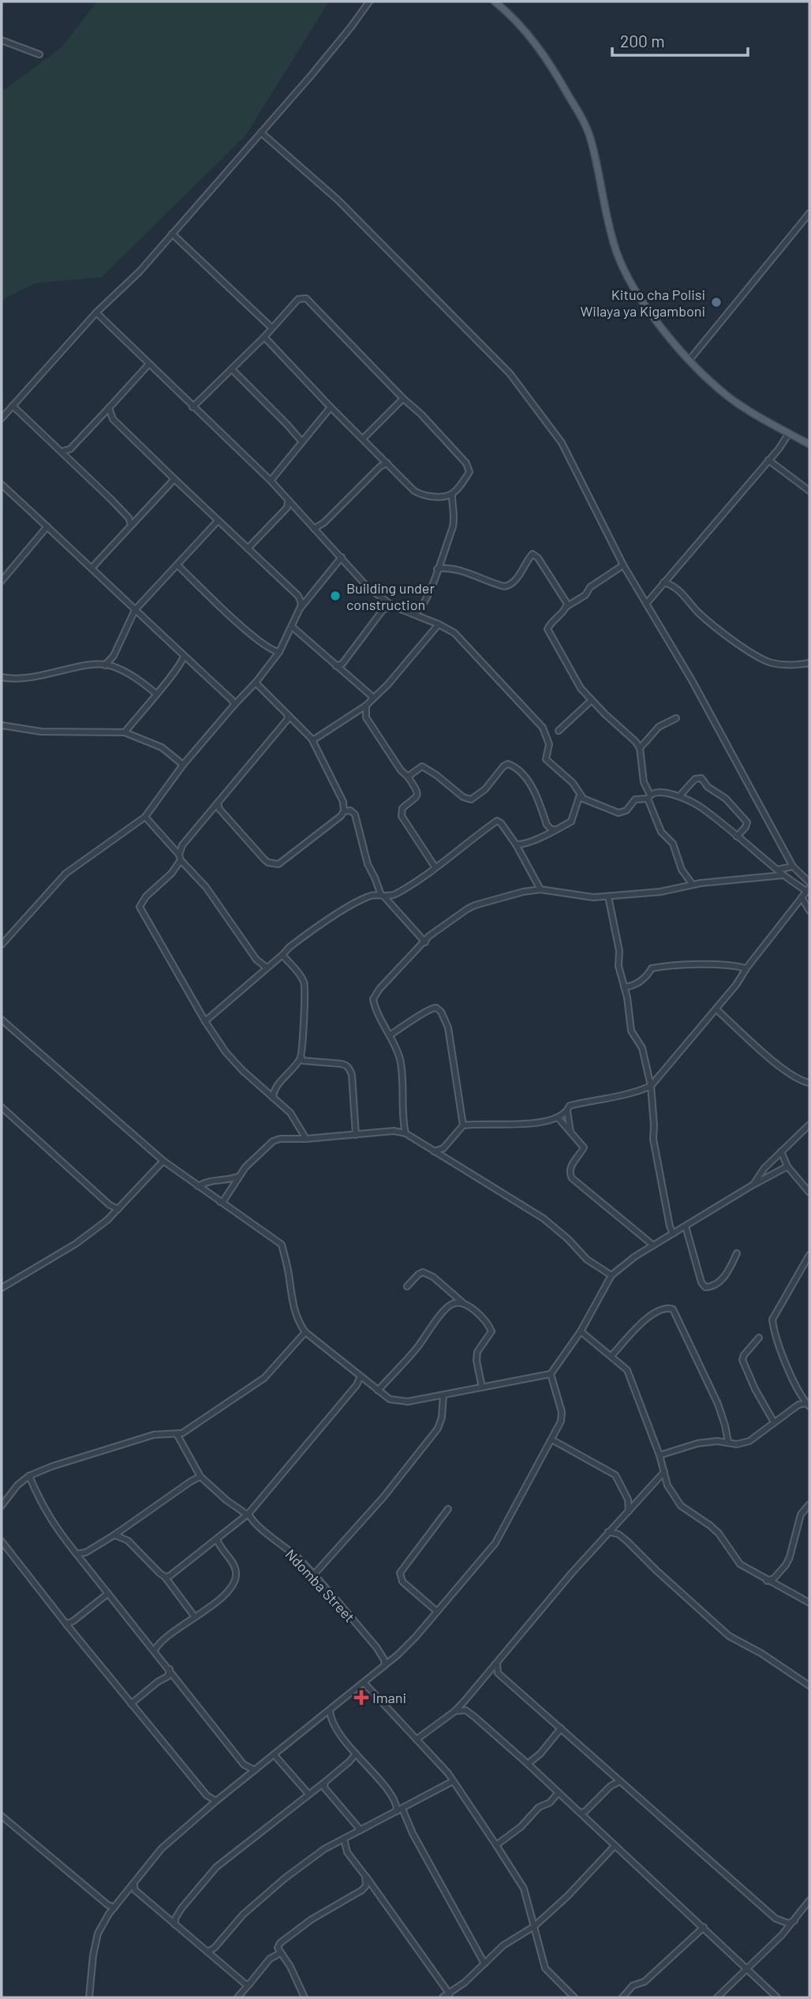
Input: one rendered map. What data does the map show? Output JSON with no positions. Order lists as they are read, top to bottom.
{
  "streets": {
    "street": ["Ndomba Street"]
  },
  "places": {
    "other": ["Kituo cha Polisi Wilaya ya Kigamboni", "Building under construction"],
    "health": ["Imani"]
  },
  "scale_bar": "200 m"
}
